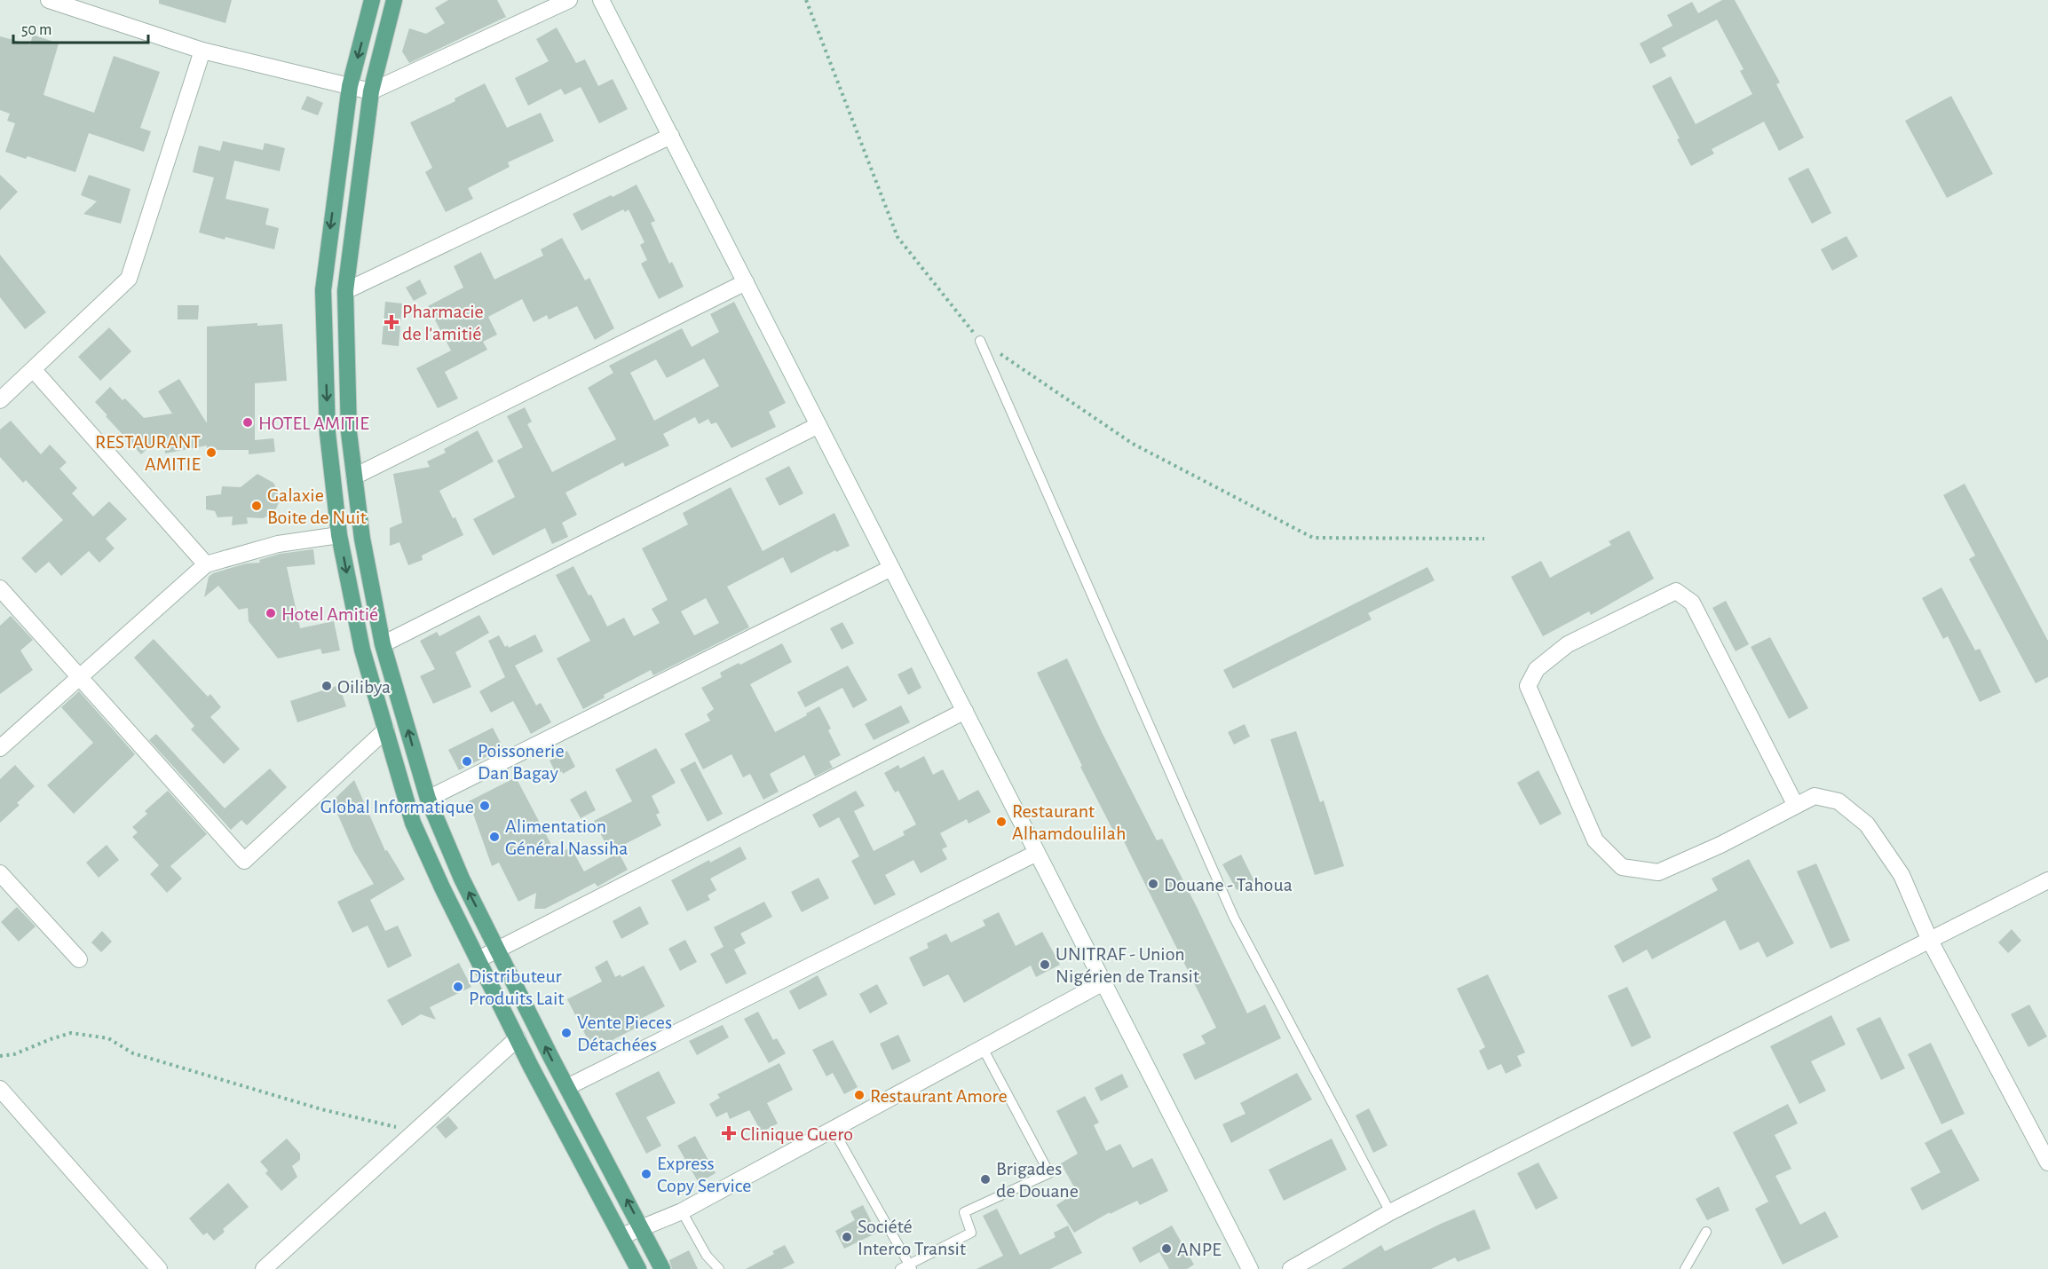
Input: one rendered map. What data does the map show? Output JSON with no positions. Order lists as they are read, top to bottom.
{
  "places": {
    "health": ["Pharmacie de l'amitié", "Clinique Guero"],
    "other": [
      "HOTEL AMITIE",
      "RESTAURANT AMITIE",
      "Galaxie Boite de Nuit",
      "Hotel Amitié",
      "Oilibya",
      "Poissonerie Dan Bagay",
      "Global Informatique",
      "Restaurant Alhamdoulilah",
      "Alimentation Général Nassiha",
      "Douane - Tahoua",
      "UNITRAF - Union Nigérien de Transit",
      "Distributeur Produits Lait",
      "Vente Pieces Détachées",
      "Restaurant Amore",
      "Express Copy Service",
      "Brigades de Douane",
      "Société Interco Transit",
      "ANPE"
    ]
  },
  "scale_bar": "50 m"
}
